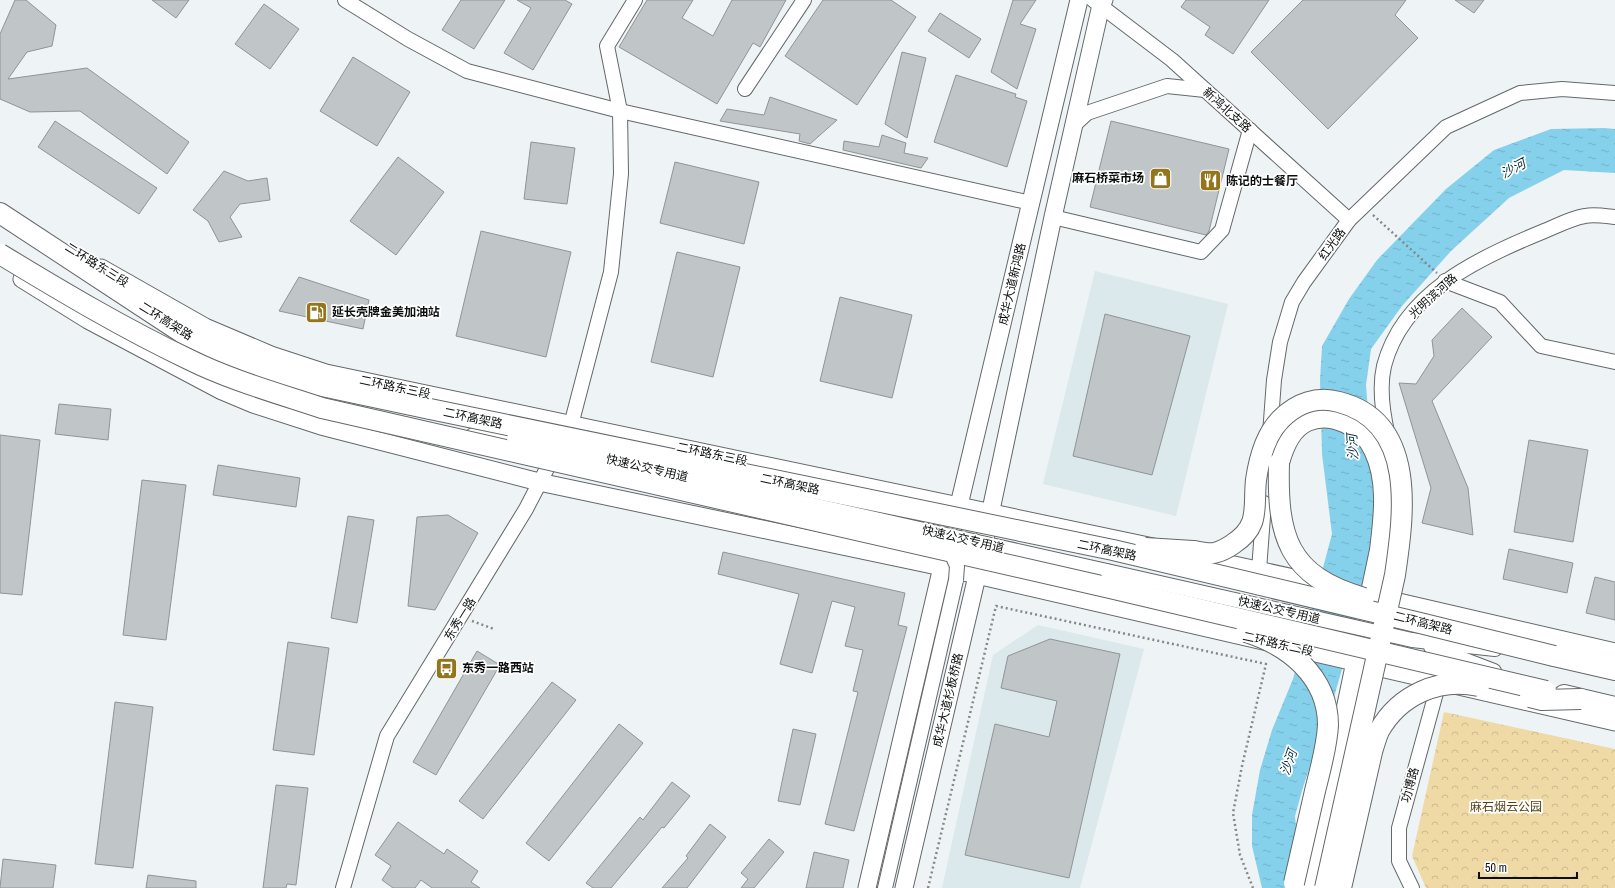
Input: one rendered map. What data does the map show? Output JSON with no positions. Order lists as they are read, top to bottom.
{
  "streets": {
    "highway": ["二环高架路"],
    "main road": [
      "二环路东三段",
      "成华大道新鸿路",
      "二环路东二段",
      "成华大道杉板桥路"
    ],
    "street": [
      "新鸿北支路",
      "红光路",
      "光明滨河路",
      "快速公交专用道",
      "东秀一路",
      "功博路"
    ]
  },
  "crossings": [
    ["新鸿北支路", "红光路"],
    ["新鸿北支路", "成华大道新鸿路"],
    ["二环路东三段", "成华大道新鸿路"],
    ["二环路东三段", "东秀一路"],
    ["二环路东三段", "成华大道杉板桥路"],
    ["成华大道新鸿路", "二环路东二段"],
    ["成华大道新鸿路", "成华大道杉板桥路"],
    ["二环高架路", "快速公交专用道"],
    ["二环路东二段", "成华大道杉板桥路"],
    ["二环路东二段", "功博路"]
  ],
  "water": ["沙河"],
  "parks": ["麻石烟云公园"],
  "places": {
    "shop": ["麻石桥菜市场"],
    "restaurant": ["陈记的士餐厅"],
    "fuel station": ["延长壳牌金美加油站"],
    "bus stop": ["东秀一路西站"]
  },
  "scale_bar": "50 m"
}
